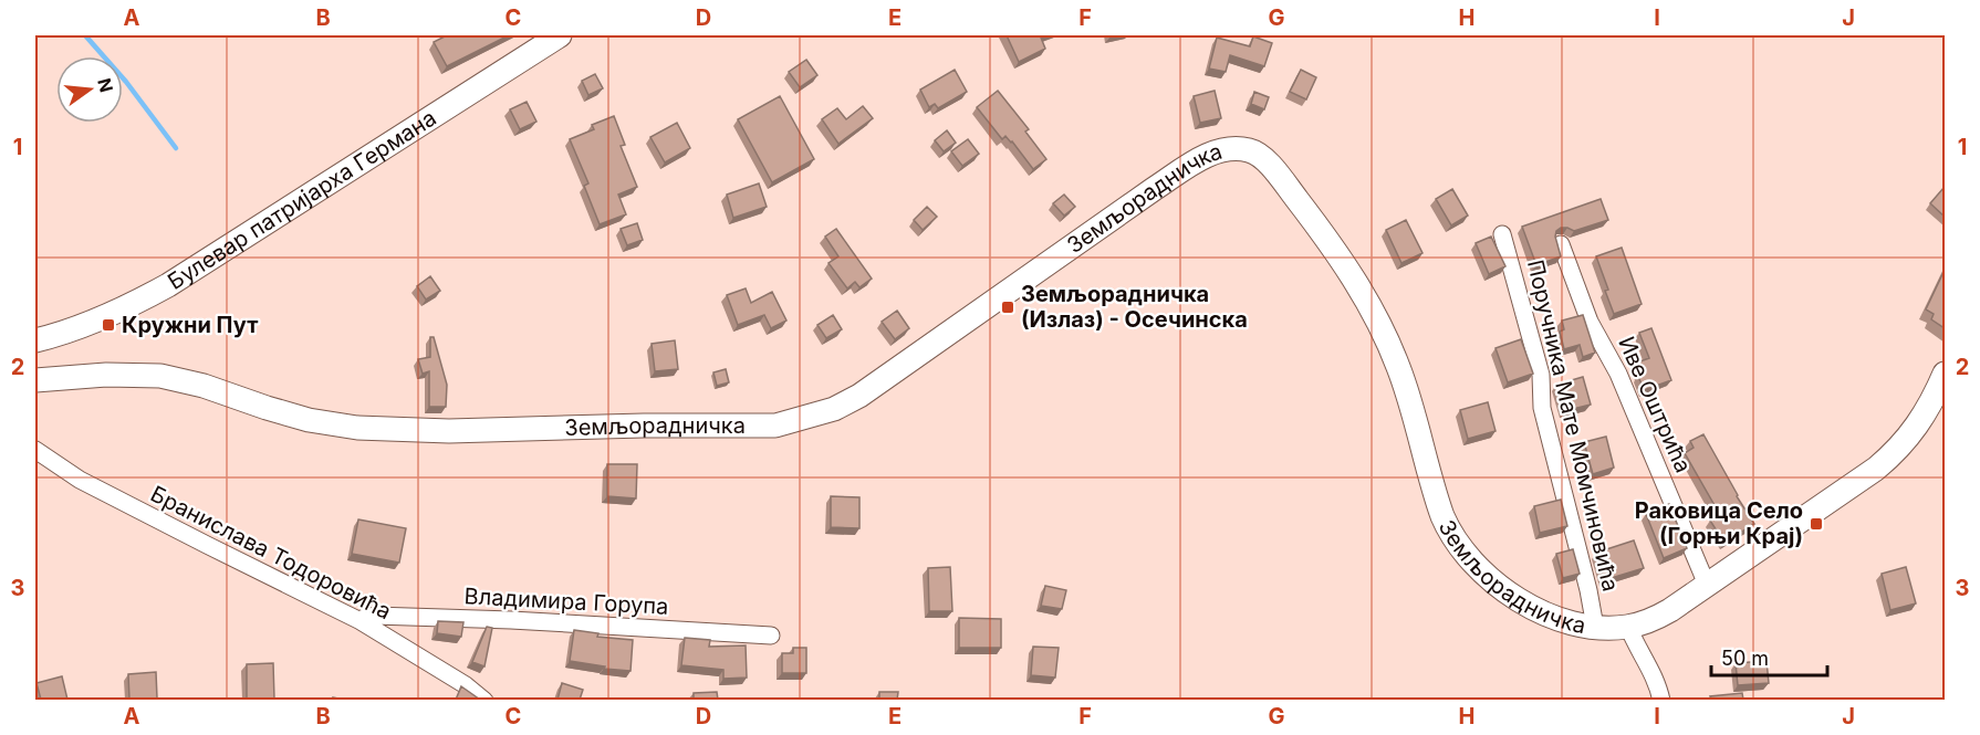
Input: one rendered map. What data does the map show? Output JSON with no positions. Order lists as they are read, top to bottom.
{
  "streets": {
    "street": [
      "Булевар патријарха Германа",
      "Земљорадничка",
      "Иве Оштрића",
      "Поручника Мате Момчиновића",
      "Бранислава Тодоровића",
      "Владимира Горупа"
    ]
  },
  "crossings": [
    ["Земљорадничка", "Иве Оштрића"],
    ["Земљорадничка", "Поручника Мате Момчиновића"],
    ["Бранислава Тодоровића", "Владимира Горупа"]
  ],
  "places": {
    "transit": ["Земљорадничка (Излаз) - Осечинска", "Кружни Пут", "Раковица Село (Горњи Крај)"]
  },
  "scale_bar": "50 m",
  "north": "right",
  "grid": {
    "columns": [
      "A",
      "B",
      "C",
      "D",
      "E",
      "F",
      "G",
      "H",
      "I",
      "J"
    ],
    "rows": ["1", "2", "3"]
  }
}
